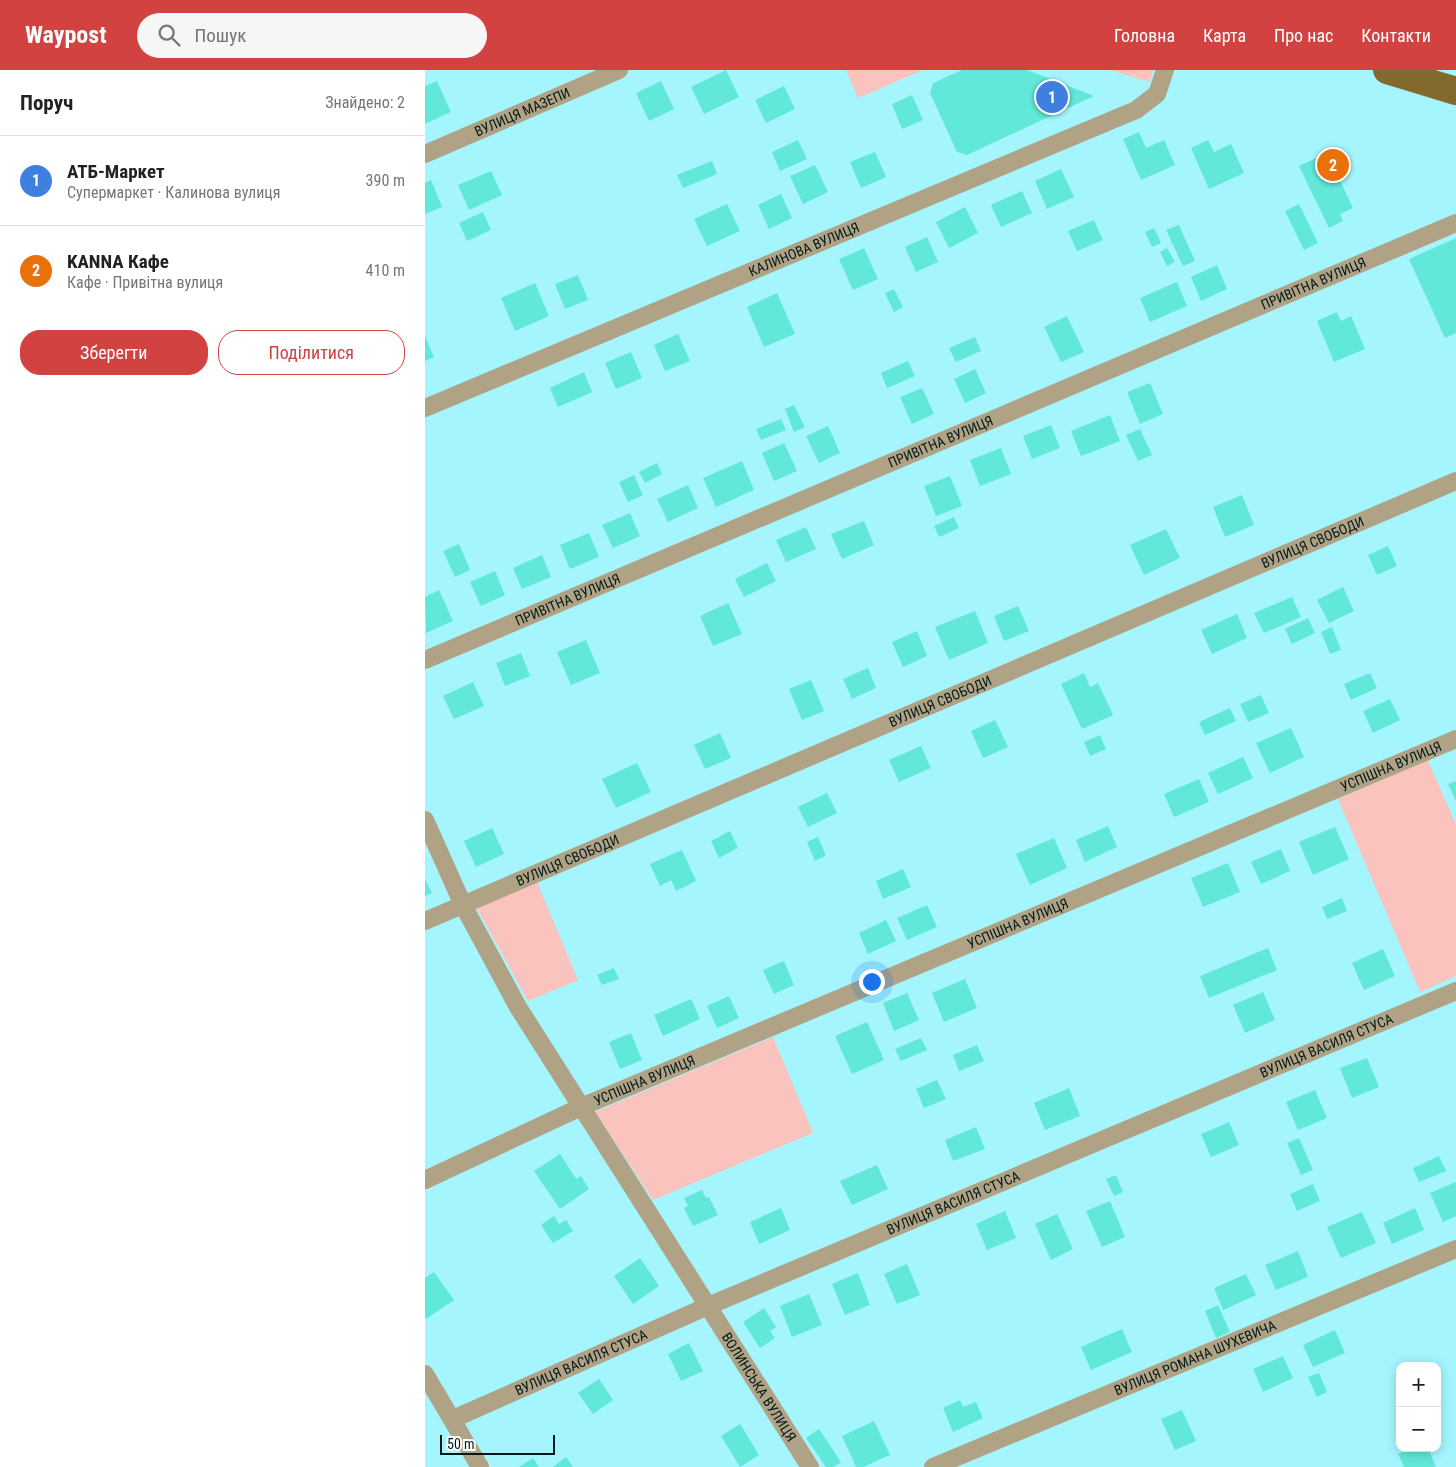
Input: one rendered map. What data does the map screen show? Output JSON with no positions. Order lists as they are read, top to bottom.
{
  "streets": {
    "street": [
      "ВУЛИЦЯ МАЗЕПИ",
      "КАЛИНОВА ВУЛИЦЯ",
      "ПРИВІТНА ВУЛИЦЯ",
      "ВУЛИЦЯ СВОБОДИ",
      "УСПІШНА ВУЛИЦЯ",
      "ВУЛИЦЯ ВАСИЛЯ СТУСА",
      "ВУЛИЦЯ РОМАНА ШУХЕВИЧА",
      "ВОЛИНСЬКА ВУЛИЦЯ"
    ]
  },
  "crossings": [
    ["ВУЛИЦЯ СВОБОДИ", "ВОЛИНСЬКА ВУЛИЦЯ"],
    ["УСПІШНА ВУЛИЦЯ", "ВОЛИНСЬКА ВУЛИЦЯ"],
    ["ВУЛИЦЯ ВАСИЛЯ СТУСА", "ВОЛИНСЬКА ВУЛИЦЯ"]
  ],
  "scale_bar": "50 m",
  "page": {
    "header": "Waypost",
    "search": "Пошук",
    "nav": [
      "Головна",
      "Карта",
      "Про нас",
      "Контакти"
    ],
    "heading": ["Поруч", "Знайдено: 2"],
    "pins": ["1", "2"],
    "list": [
      {
        "mark": "1",
        "name": "АТБ-Маркет",
        "note": "Супермаркет · Калинова вулиця",
        "value": "390 m"
      },
      {
        "mark": "2",
        "name": "KANNA Кафе",
        "note": "Кафе · Привітна вулиця",
        "value": "410 m"
      }
    ],
    "buttons": ["Зберегти", "Поділитися"],
    "map_buttons": ["+", "−"],
    "scale": "50 m"
  }
}
